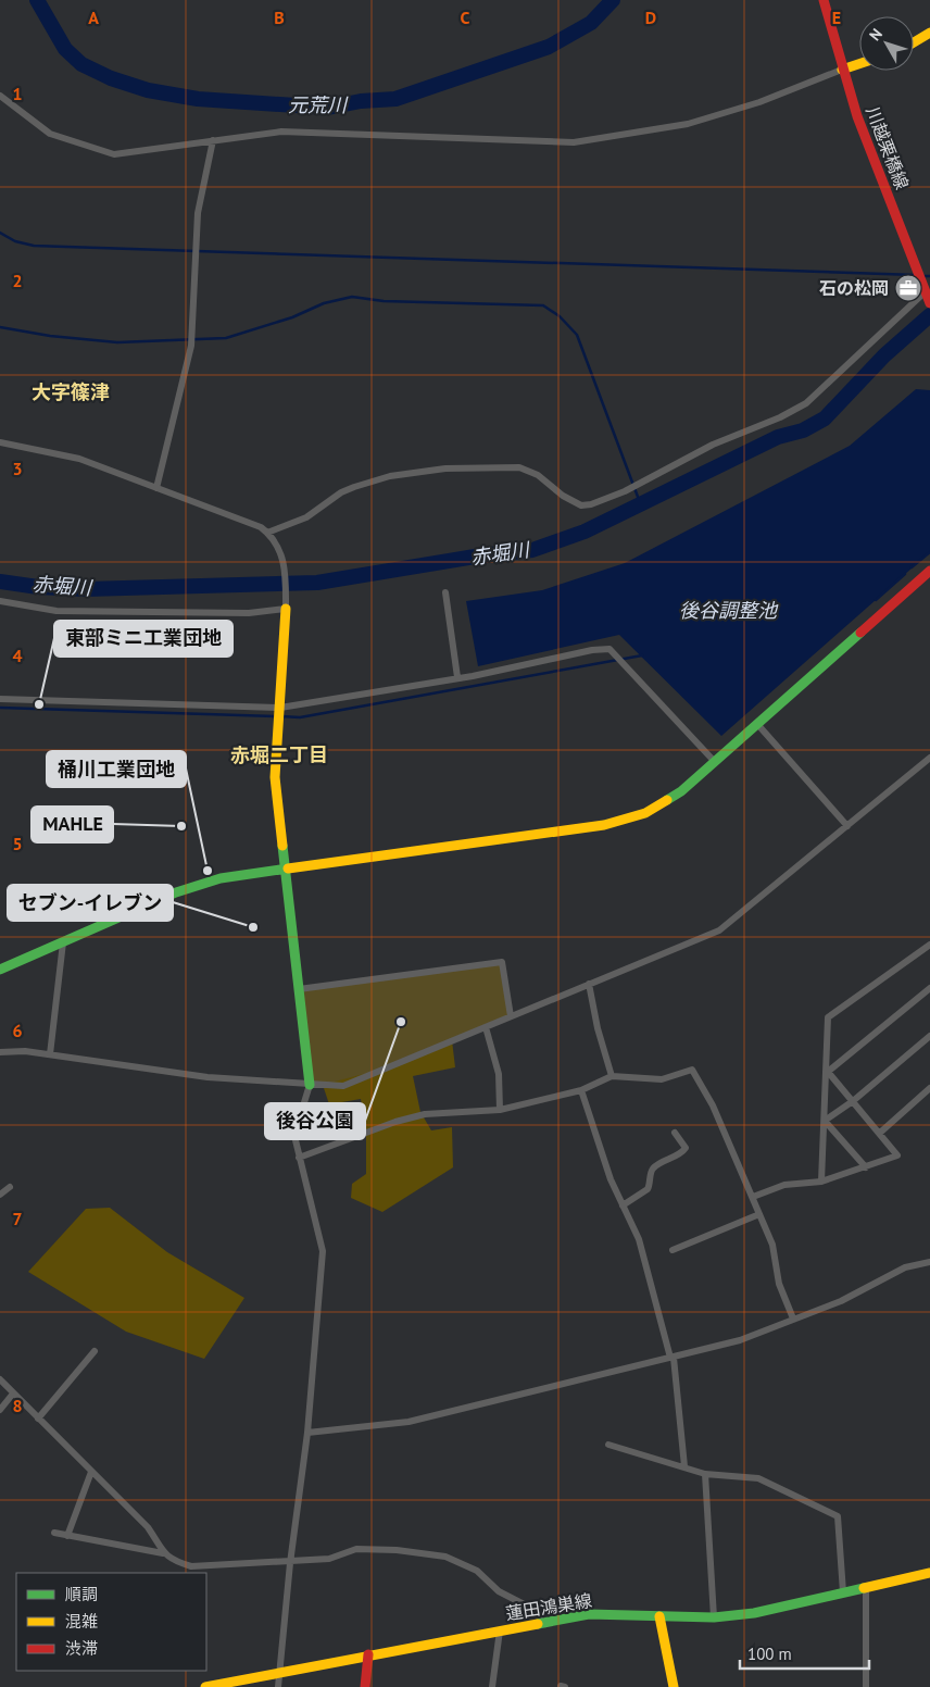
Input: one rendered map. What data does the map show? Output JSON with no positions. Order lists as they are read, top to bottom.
{
  "streets": {
    "street": ["川越栗橋線", "蓮田鴻巣線"]
  },
  "districts": ["大字篠津", "赤堀二丁目"],
  "water": ["元荒川", "赤堀川", "後谷調整池"],
  "places": {
    "office": ["石の松岡"],
    "other": [
      "東部ミニ工業団地",
      "MAHLE",
      "桶川工業団地",
      "セブン-イレブン",
      "後谷公園"
    ]
  },
  "legend": ["順調", "混雑", "渋滞"],
  "scale_bar": "100 m",
  "north": "top left",
  "grid": {
    "columns": [
      "A",
      "B",
      "C",
      "D",
      "E"
    ],
    "rows": [
      "1",
      "2",
      "3",
      "4",
      "5",
      "6",
      "7",
      "8"
    ]
  }
}
